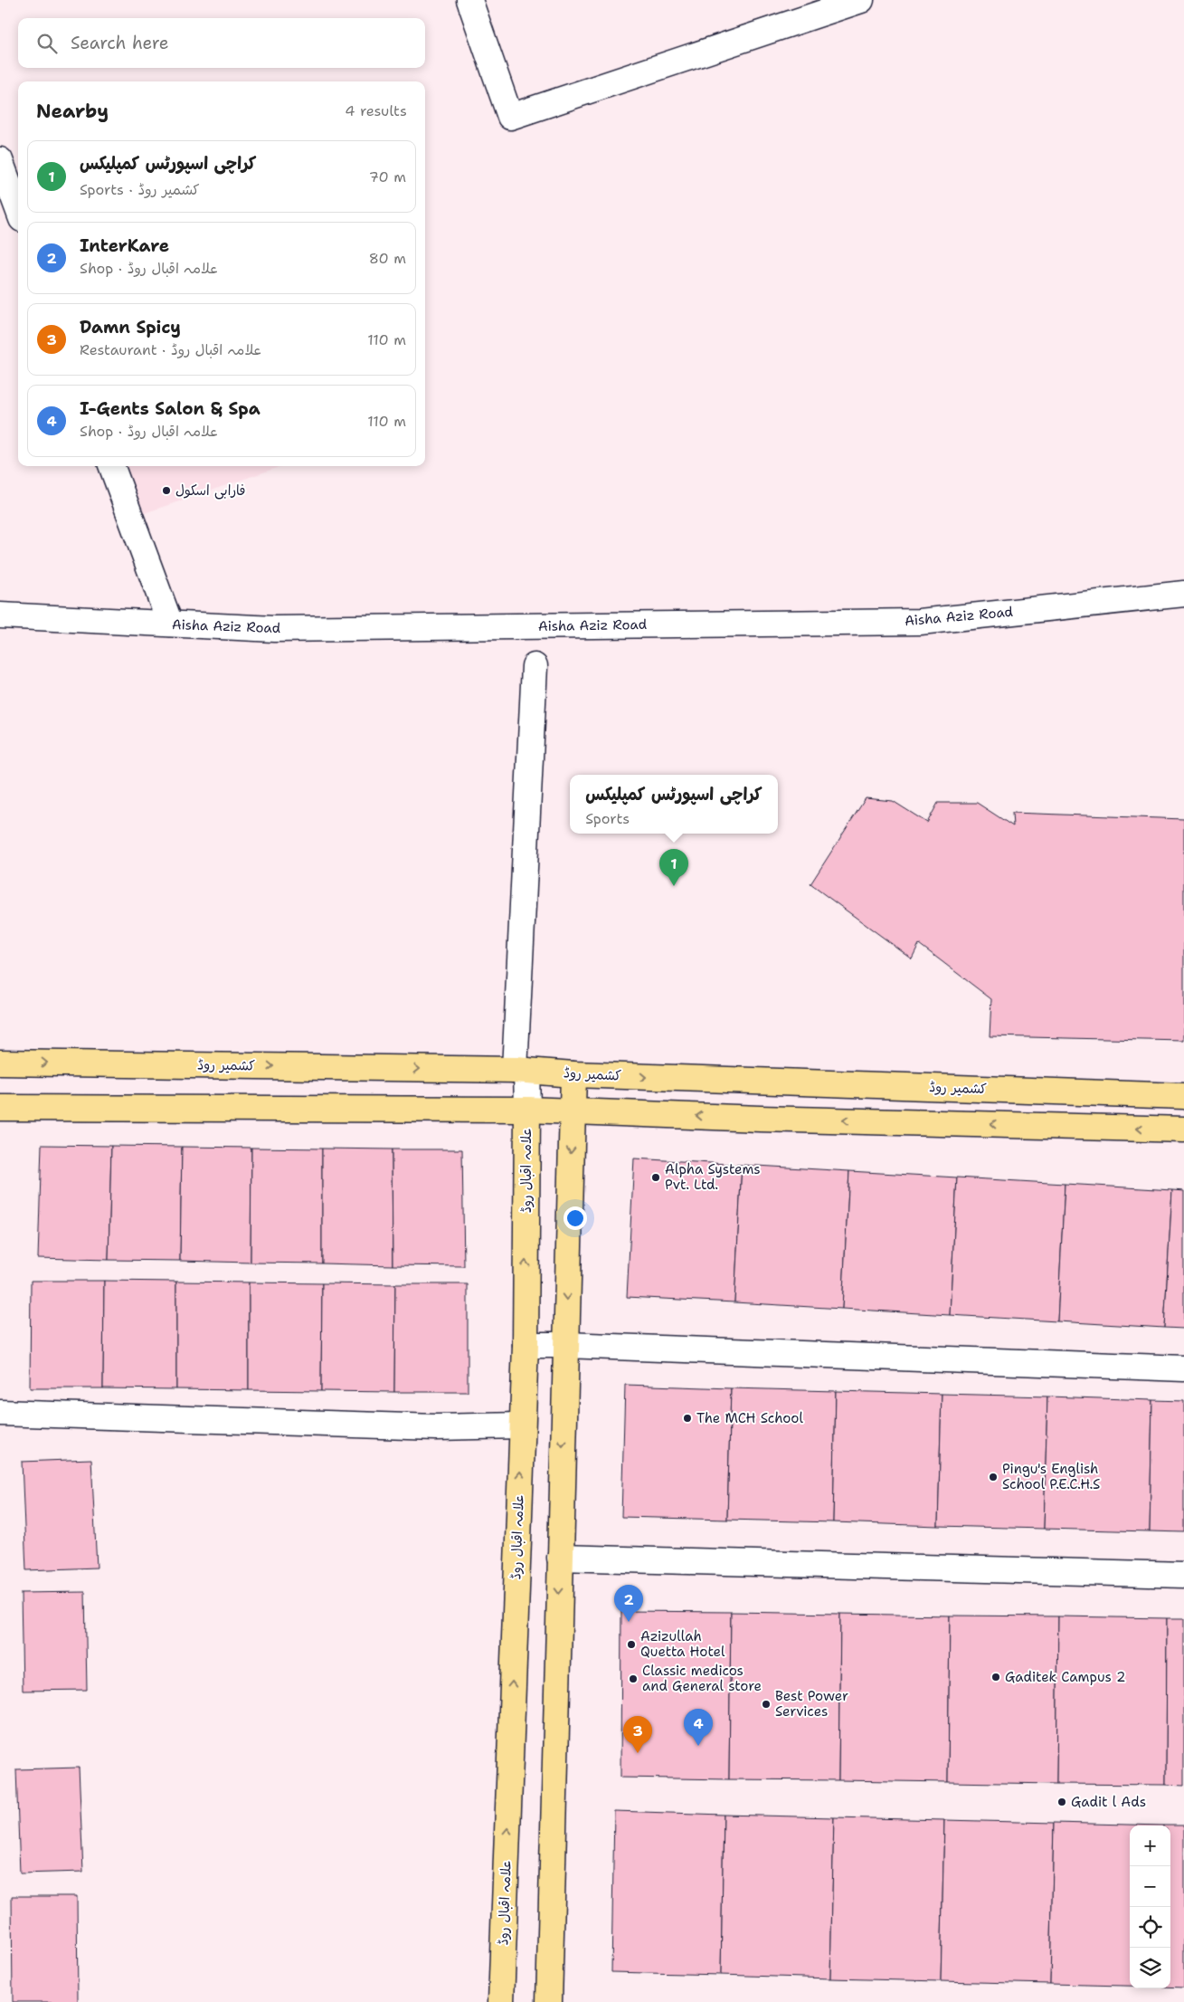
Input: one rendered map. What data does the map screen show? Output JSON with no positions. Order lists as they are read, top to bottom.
{
  "streets": {
    "main road": ["کشمیر روڈ", "علامہ اقبال روڈ"],
    "street": ["Aisha Aziz Road"]
  },
  "crossings": [
    ["کشمیر روڈ", "علامہ اقبال روڈ"]
  ],
  "one_way": ["علامہ اقبال روڈ"],
  "places": [
    "فارابی اسکول",
    "Alpha Systems Pvt. Ltd.",
    "The MCH School",
    "Pingu's English School P.E.C.H.S",
    "Azizullah Quetta Hotel",
    "Gaditek Campus 2",
    "Classic medicos and General store",
    "Best Power Services",
    "Gadit l Ads"
  ],
  "page": {
    "search": "Search here",
    "heading": ["Nearby", "4 results"],
    "list": [
      {
        "mark": "1",
        "name": "کراچی اسپورٹس کمپلیکس",
        "note": "Sports · کشمیر روڈ",
        "value": "70 m"
      },
      {
        "mark": "2",
        "name": "InterKare",
        "note": "Shop · علامہ اقبال روڈ",
        "value": "80 m"
      },
      {
        "mark": "3",
        "name": "Damn Spicy",
        "note": "Restaurant · علامہ اقبال روڈ",
        "value": "110 m"
      },
      {
        "mark": "4",
        "name": "I-Gents Salon & Spa",
        "note": "Shop · علامہ اقبال روڈ",
        "value": "110 m"
      }
    ],
    "popup": ["کراچی اسپورٹس کمپلیکس", "Sports"],
    "pins": [
      "1",
      "2",
      "4",
      "3"
    ],
    "map_buttons": ["+", "−"]
  }
}
